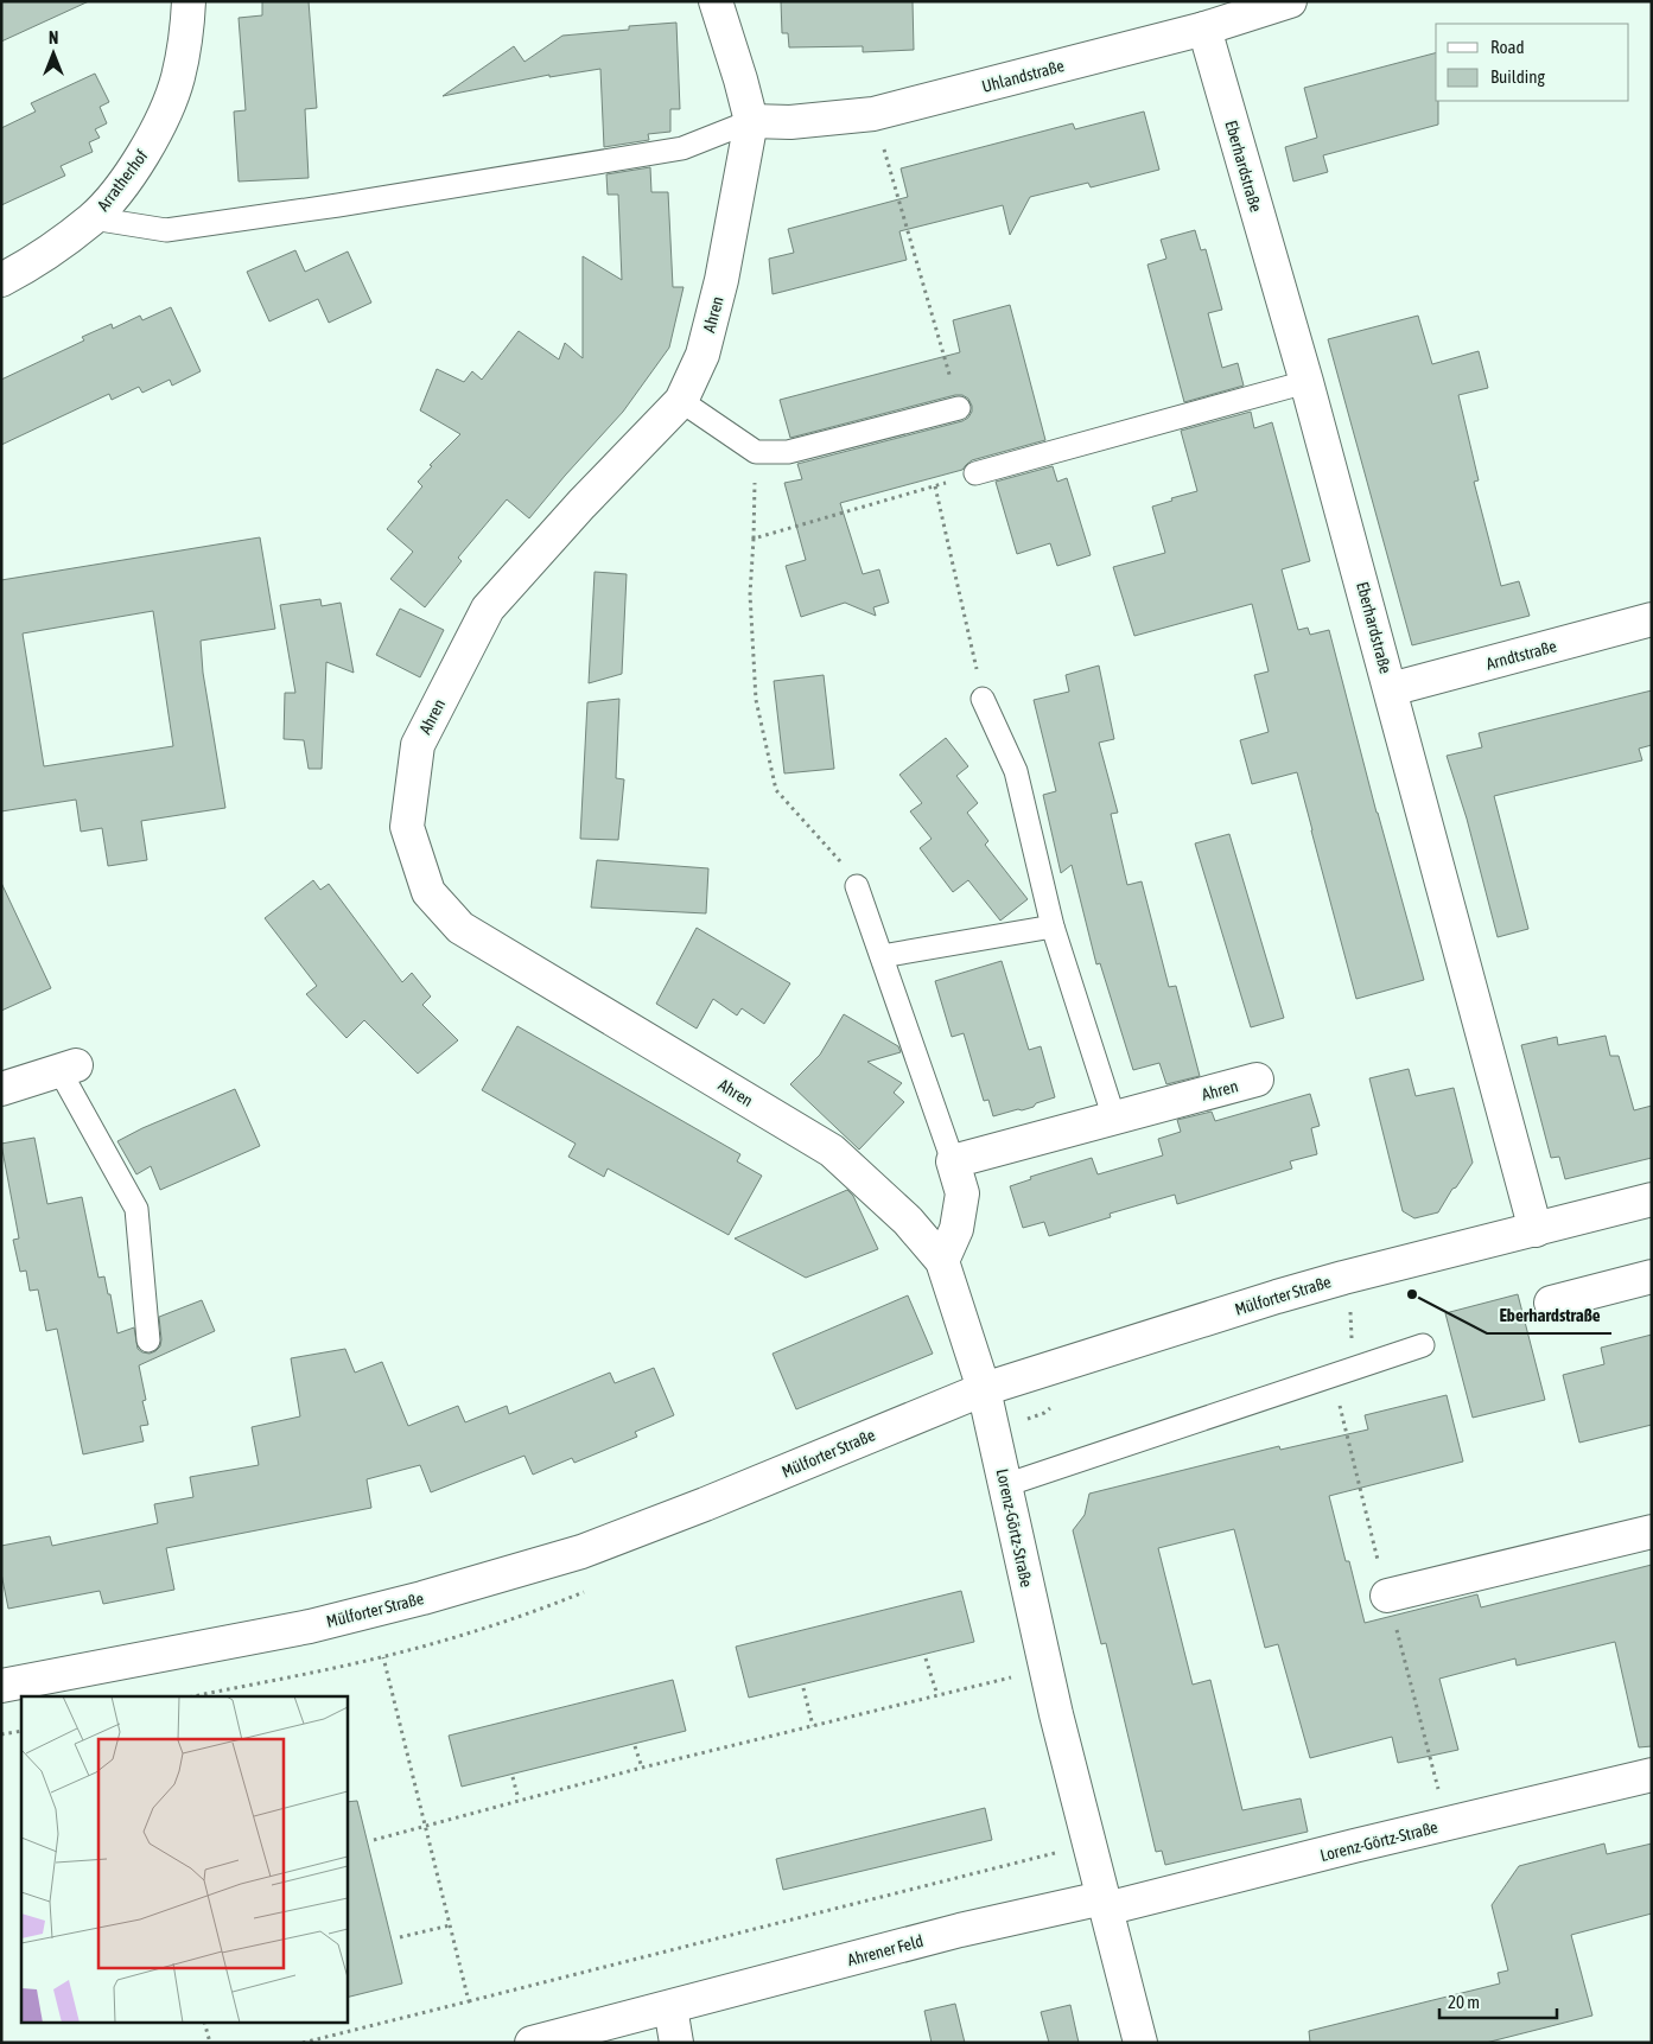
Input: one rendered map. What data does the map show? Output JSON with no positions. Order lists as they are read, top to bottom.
{
  "streets": {
    "street": [
      "Uhlandstraße",
      "Eberhardstraße",
      "Arratherhof",
      "Ahren",
      "Arndtstraße",
      "Mülforter Straße",
      "Lorenz-Görtz-Straße",
      "Ahrener Feld"
    ]
  },
  "crossings": [
    ["Uhlandstraße", "Eberhardstraße"],
    ["Uhlandstraße", "Ahren"],
    ["Eberhardstraße", "Arndtstraße"],
    ["Eberhardstraße", "Mülforter Straße"],
    ["Ahren", "Mülforter Straße"],
    ["Ahren", "Lorenz-Görtz-Straße"],
    ["Mülforter Straße", "Lorenz-Görtz-Straße"],
    ["Lorenz-Görtz-Straße", "Ahrener Feld"]
  ],
  "places": ["Eberhardstraße"],
  "legend": ["Road", "Building"],
  "scale_bar": "20 m",
  "north": "top"
}
